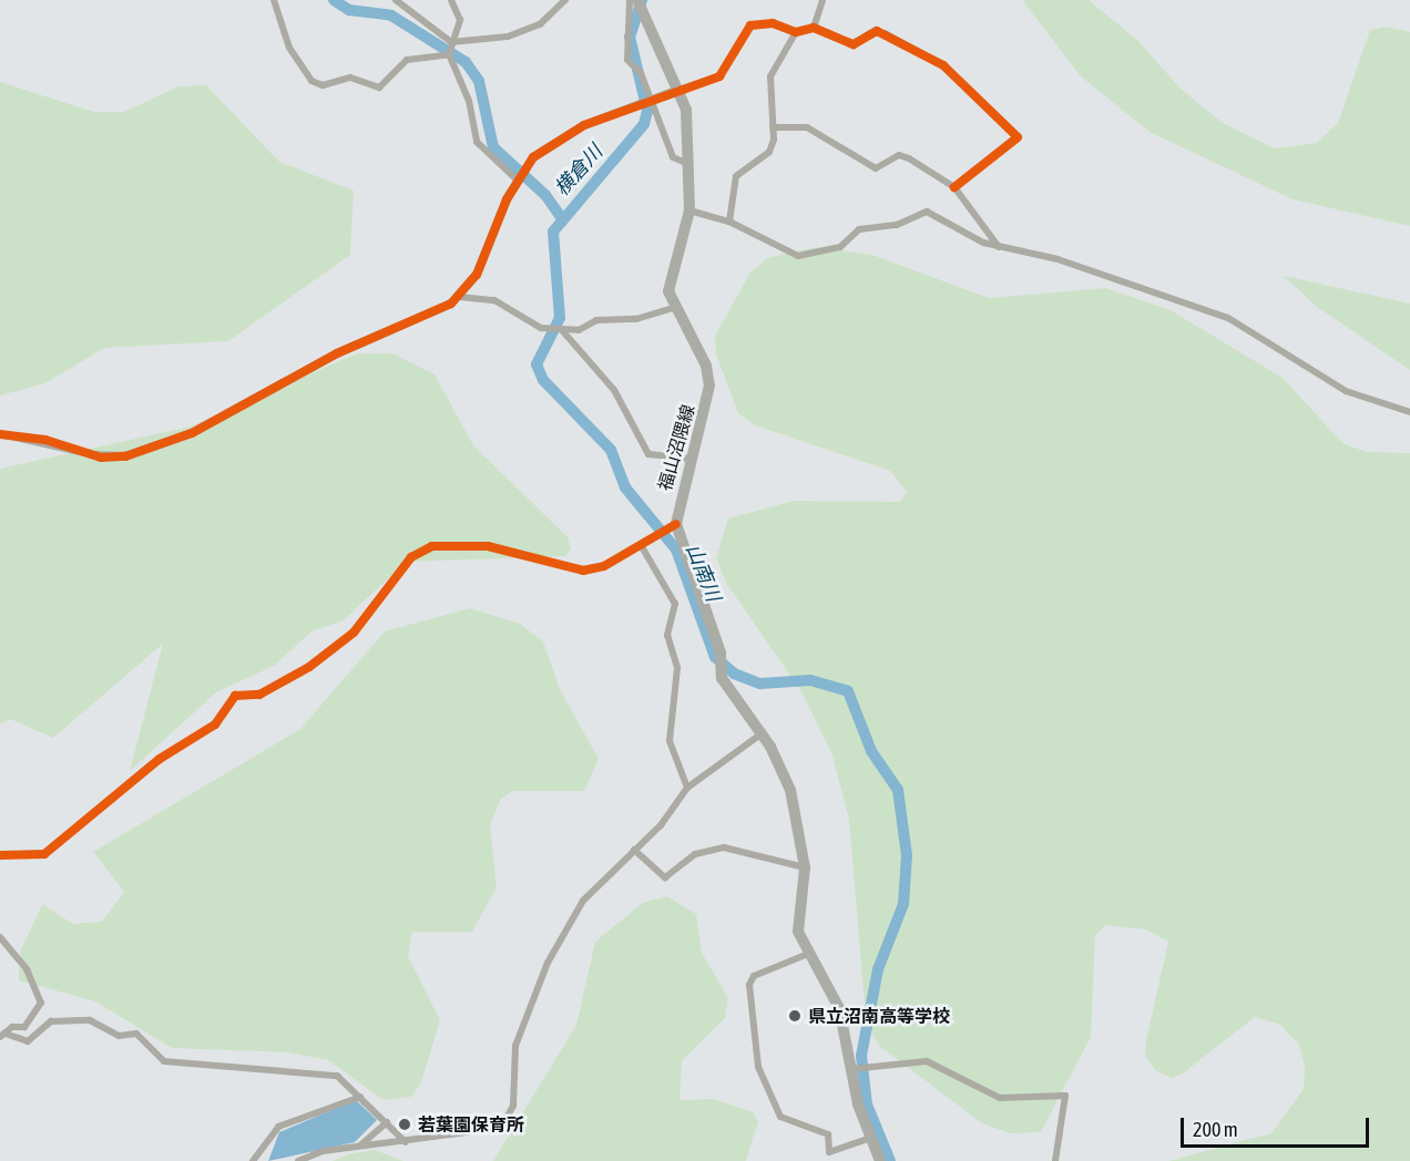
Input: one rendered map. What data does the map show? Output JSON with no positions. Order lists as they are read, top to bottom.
{
  "streets": {
    "main road": ["福山沼隈線"]
  },
  "water": ["横倉川", "山南川"],
  "places": ["県立沼南高等学校", "若葉園保育所"],
  "scale_bar": "200 m"
}
